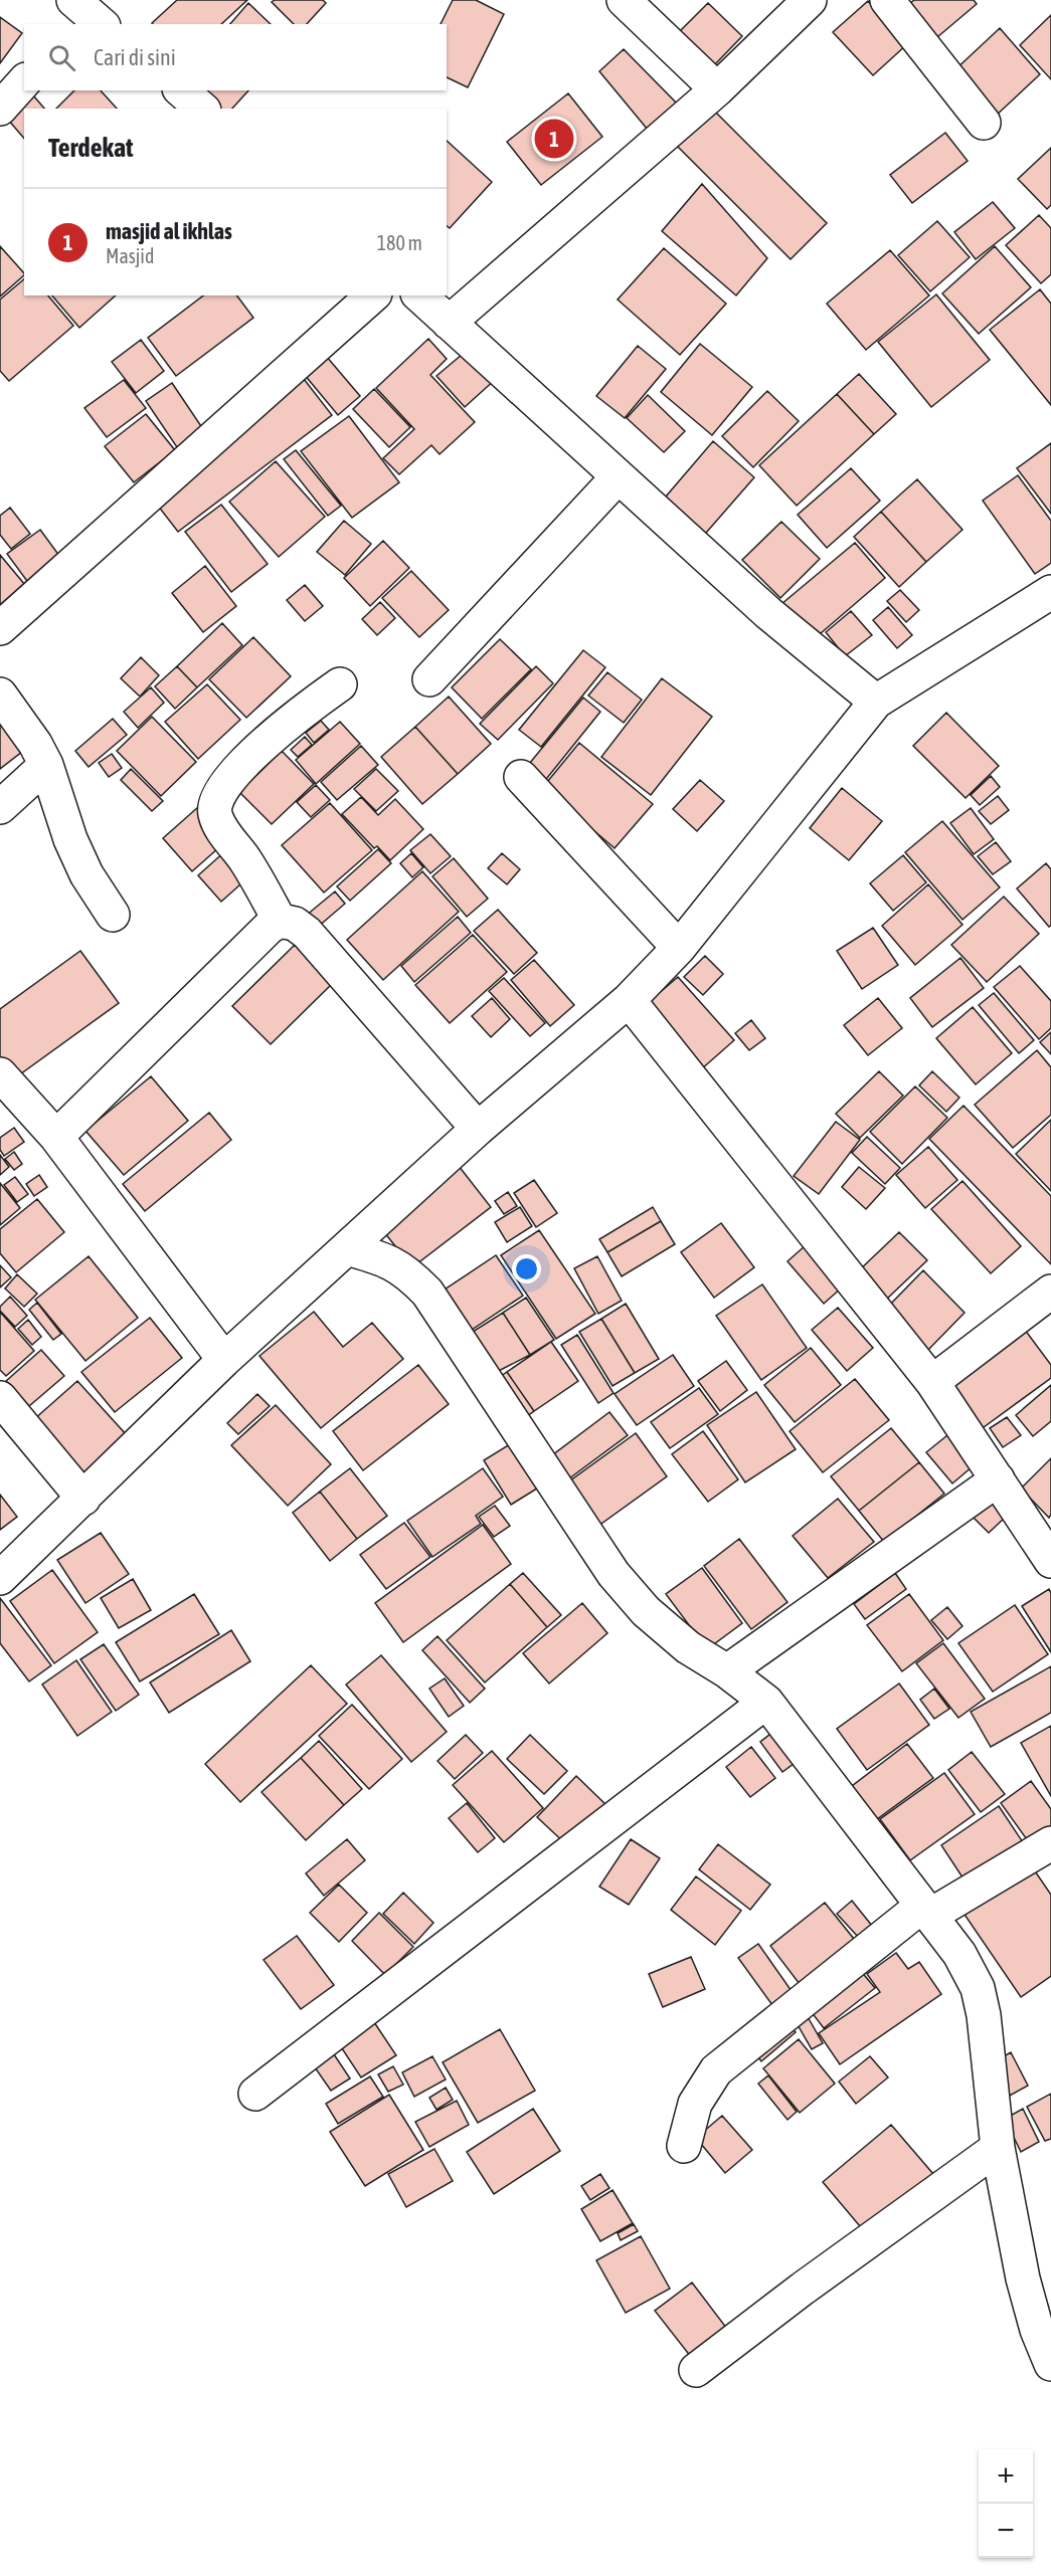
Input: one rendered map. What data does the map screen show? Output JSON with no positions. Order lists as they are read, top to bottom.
{
  "page": {
    "search": "Cari di sini",
    "heading": "Terdekat",
    "pins": "1",
    "list": [
      {
        "mark": "1",
        "name": "masjid al ikhlas",
        "note": "Masjid",
        "value": "180 m"
      }
    ],
    "map_buttons": ["+", "−"]
  }
}
